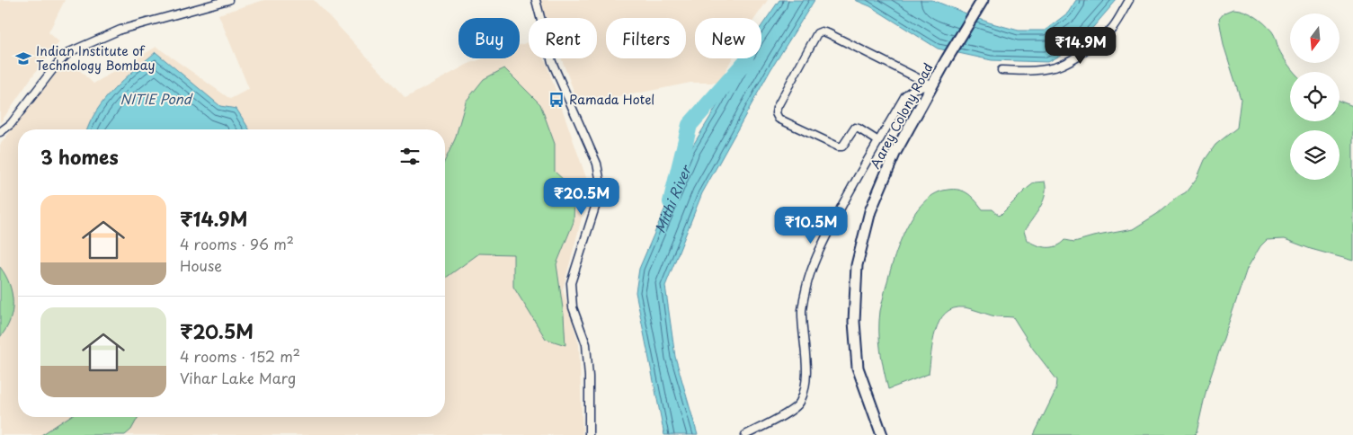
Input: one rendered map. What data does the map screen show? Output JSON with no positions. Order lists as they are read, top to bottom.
{
  "streets": {
    "main road": ["Aarey Colony Road"]
  },
  "water": ["NITIE Pond", "Mithi River"],
  "places": {
    "school or university": ["Indian Institute of Technology Bombay"],
    "bus stop": ["Ramada Hotel"]
  },
  "north": "bottom",
  "page": {
    "chip": [
      "Buy",
      "Rent",
      "Filters",
      "New"
    ],
    "price": ["₹14.9M", "₹20.5M", "₹10.5M"],
    "heading": "3 homes",
    "list": [
      {
        "name": "₹14.9M",
        "note": "4 rooms · 96 m² · House"
      },
      {
        "name": "₹20.5M",
        "note": "4 rooms · 152 m² · Vihar Lake Marg"
      }
    ]
  }
}
